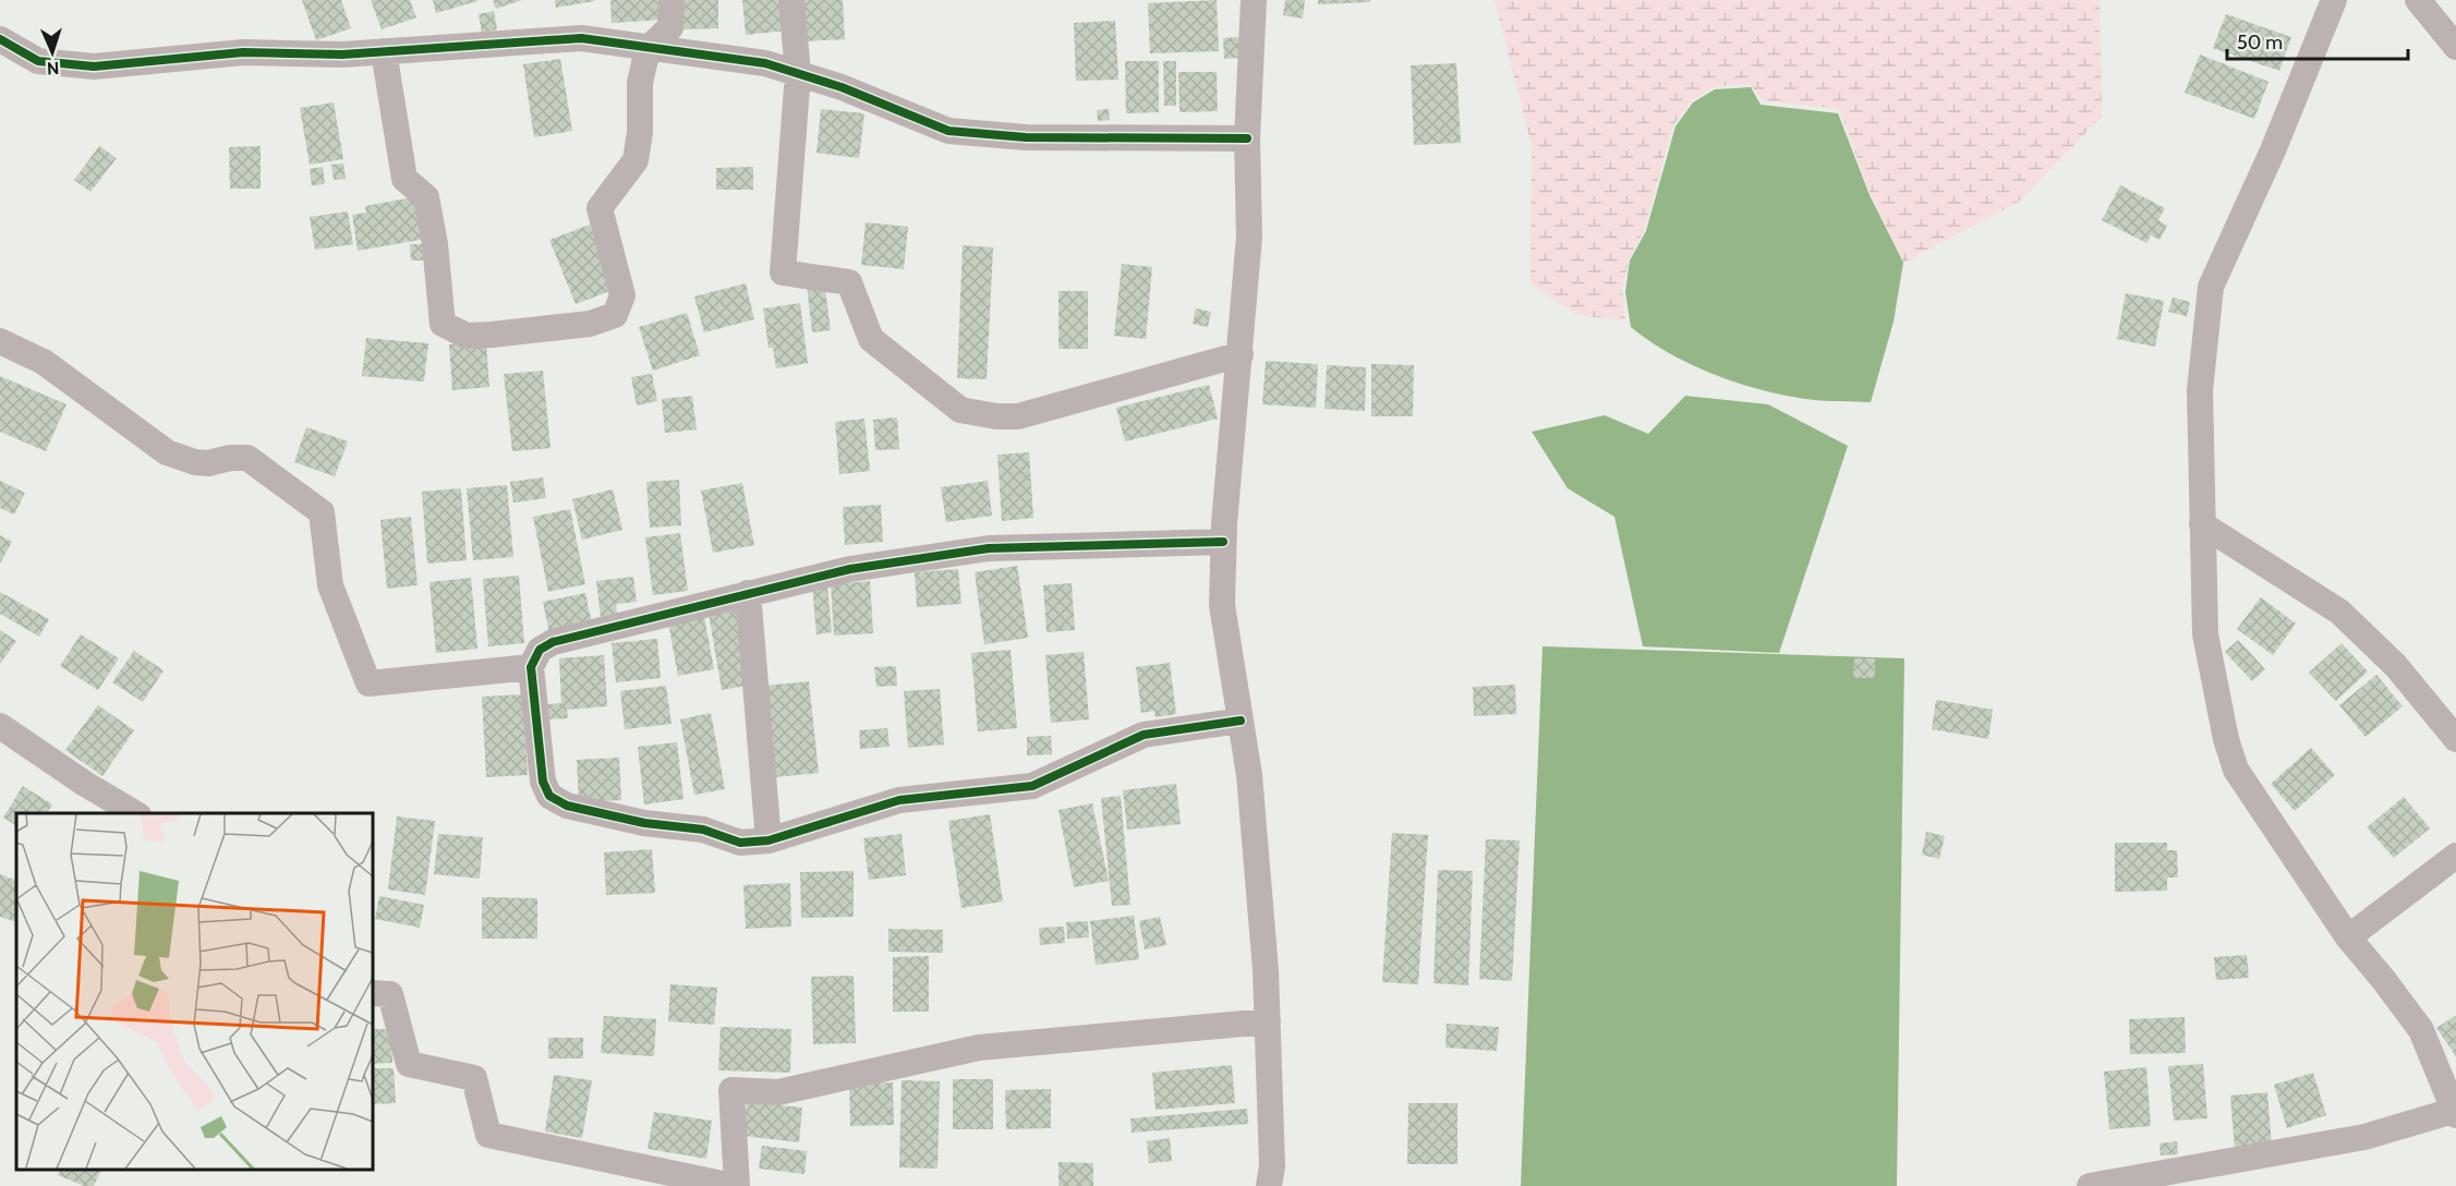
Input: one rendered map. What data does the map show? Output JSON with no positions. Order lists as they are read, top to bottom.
{
  "scale_bar": "50 m",
  "north": "bottom"
}
